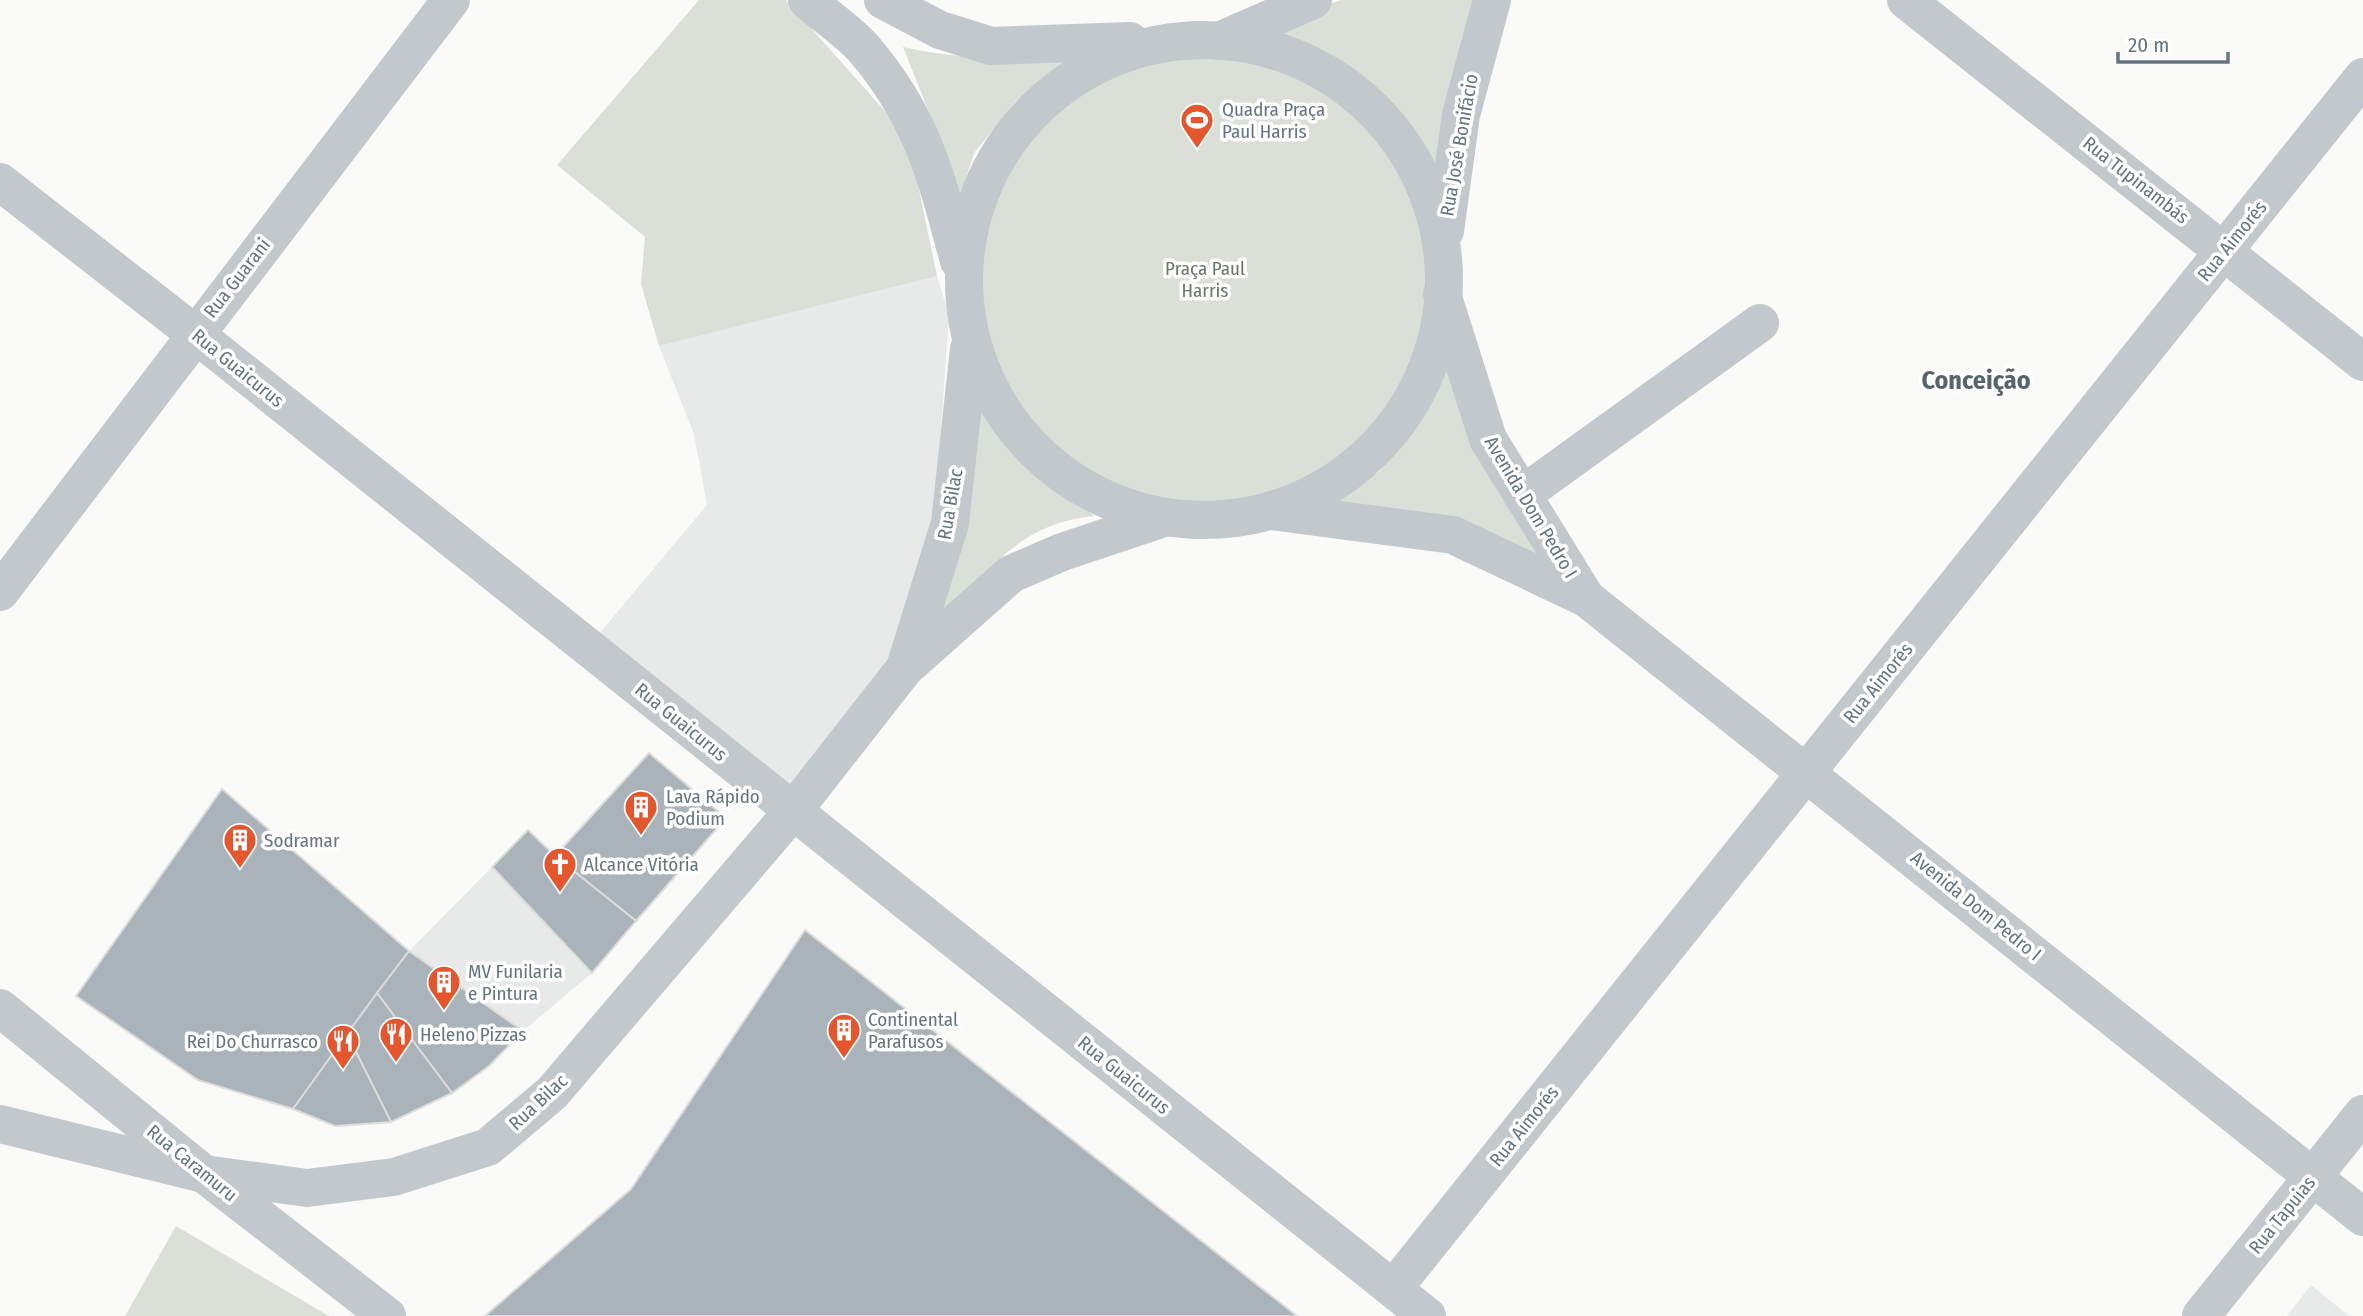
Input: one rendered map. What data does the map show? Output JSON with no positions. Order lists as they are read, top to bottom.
{
  "streets": {
    "street": [
      "Rua José Bonifácio",
      "Rua Tupinambás",
      "Rua Aimorés",
      "Rua Guarani",
      "Rua Guaicurus",
      "Rua Bilac",
      "Avenida Dom Pedro I",
      "Rua Caramuru",
      "Rua Tapuias"
    ]
  },
  "crossings": [
    ["Rua Tupinambás", "Rua Aimorés"],
    ["Rua Aimorés", "Rua Guaicurus"],
    ["Rua Aimorés", "Avenida Dom Pedro I"],
    ["Rua Guarani", "Rua Guaicurus"],
    ["Rua Guaicurus", "Rua Bilac"],
    ["Rua Bilac", "Rua Caramuru"],
    ["Avenida Dom Pedro I", "Rua Tapuias"]
  ],
  "districts": ["Conceição"],
  "parks": ["Praça Paul Harris"],
  "places": {
    "sports": ["Quadra Praça Paul Harris"],
    "building": [
      "Lava Rápido Podium",
      "Sodramar",
      "MV Funilaria e Pintura",
      "Continental Parafusos"
    ],
    "church": ["Alcance Vitória"],
    "restaurant": ["Heleno Pizzas", "Rei Do Churrasco"]
  },
  "scale_bar": "20 m"
}
